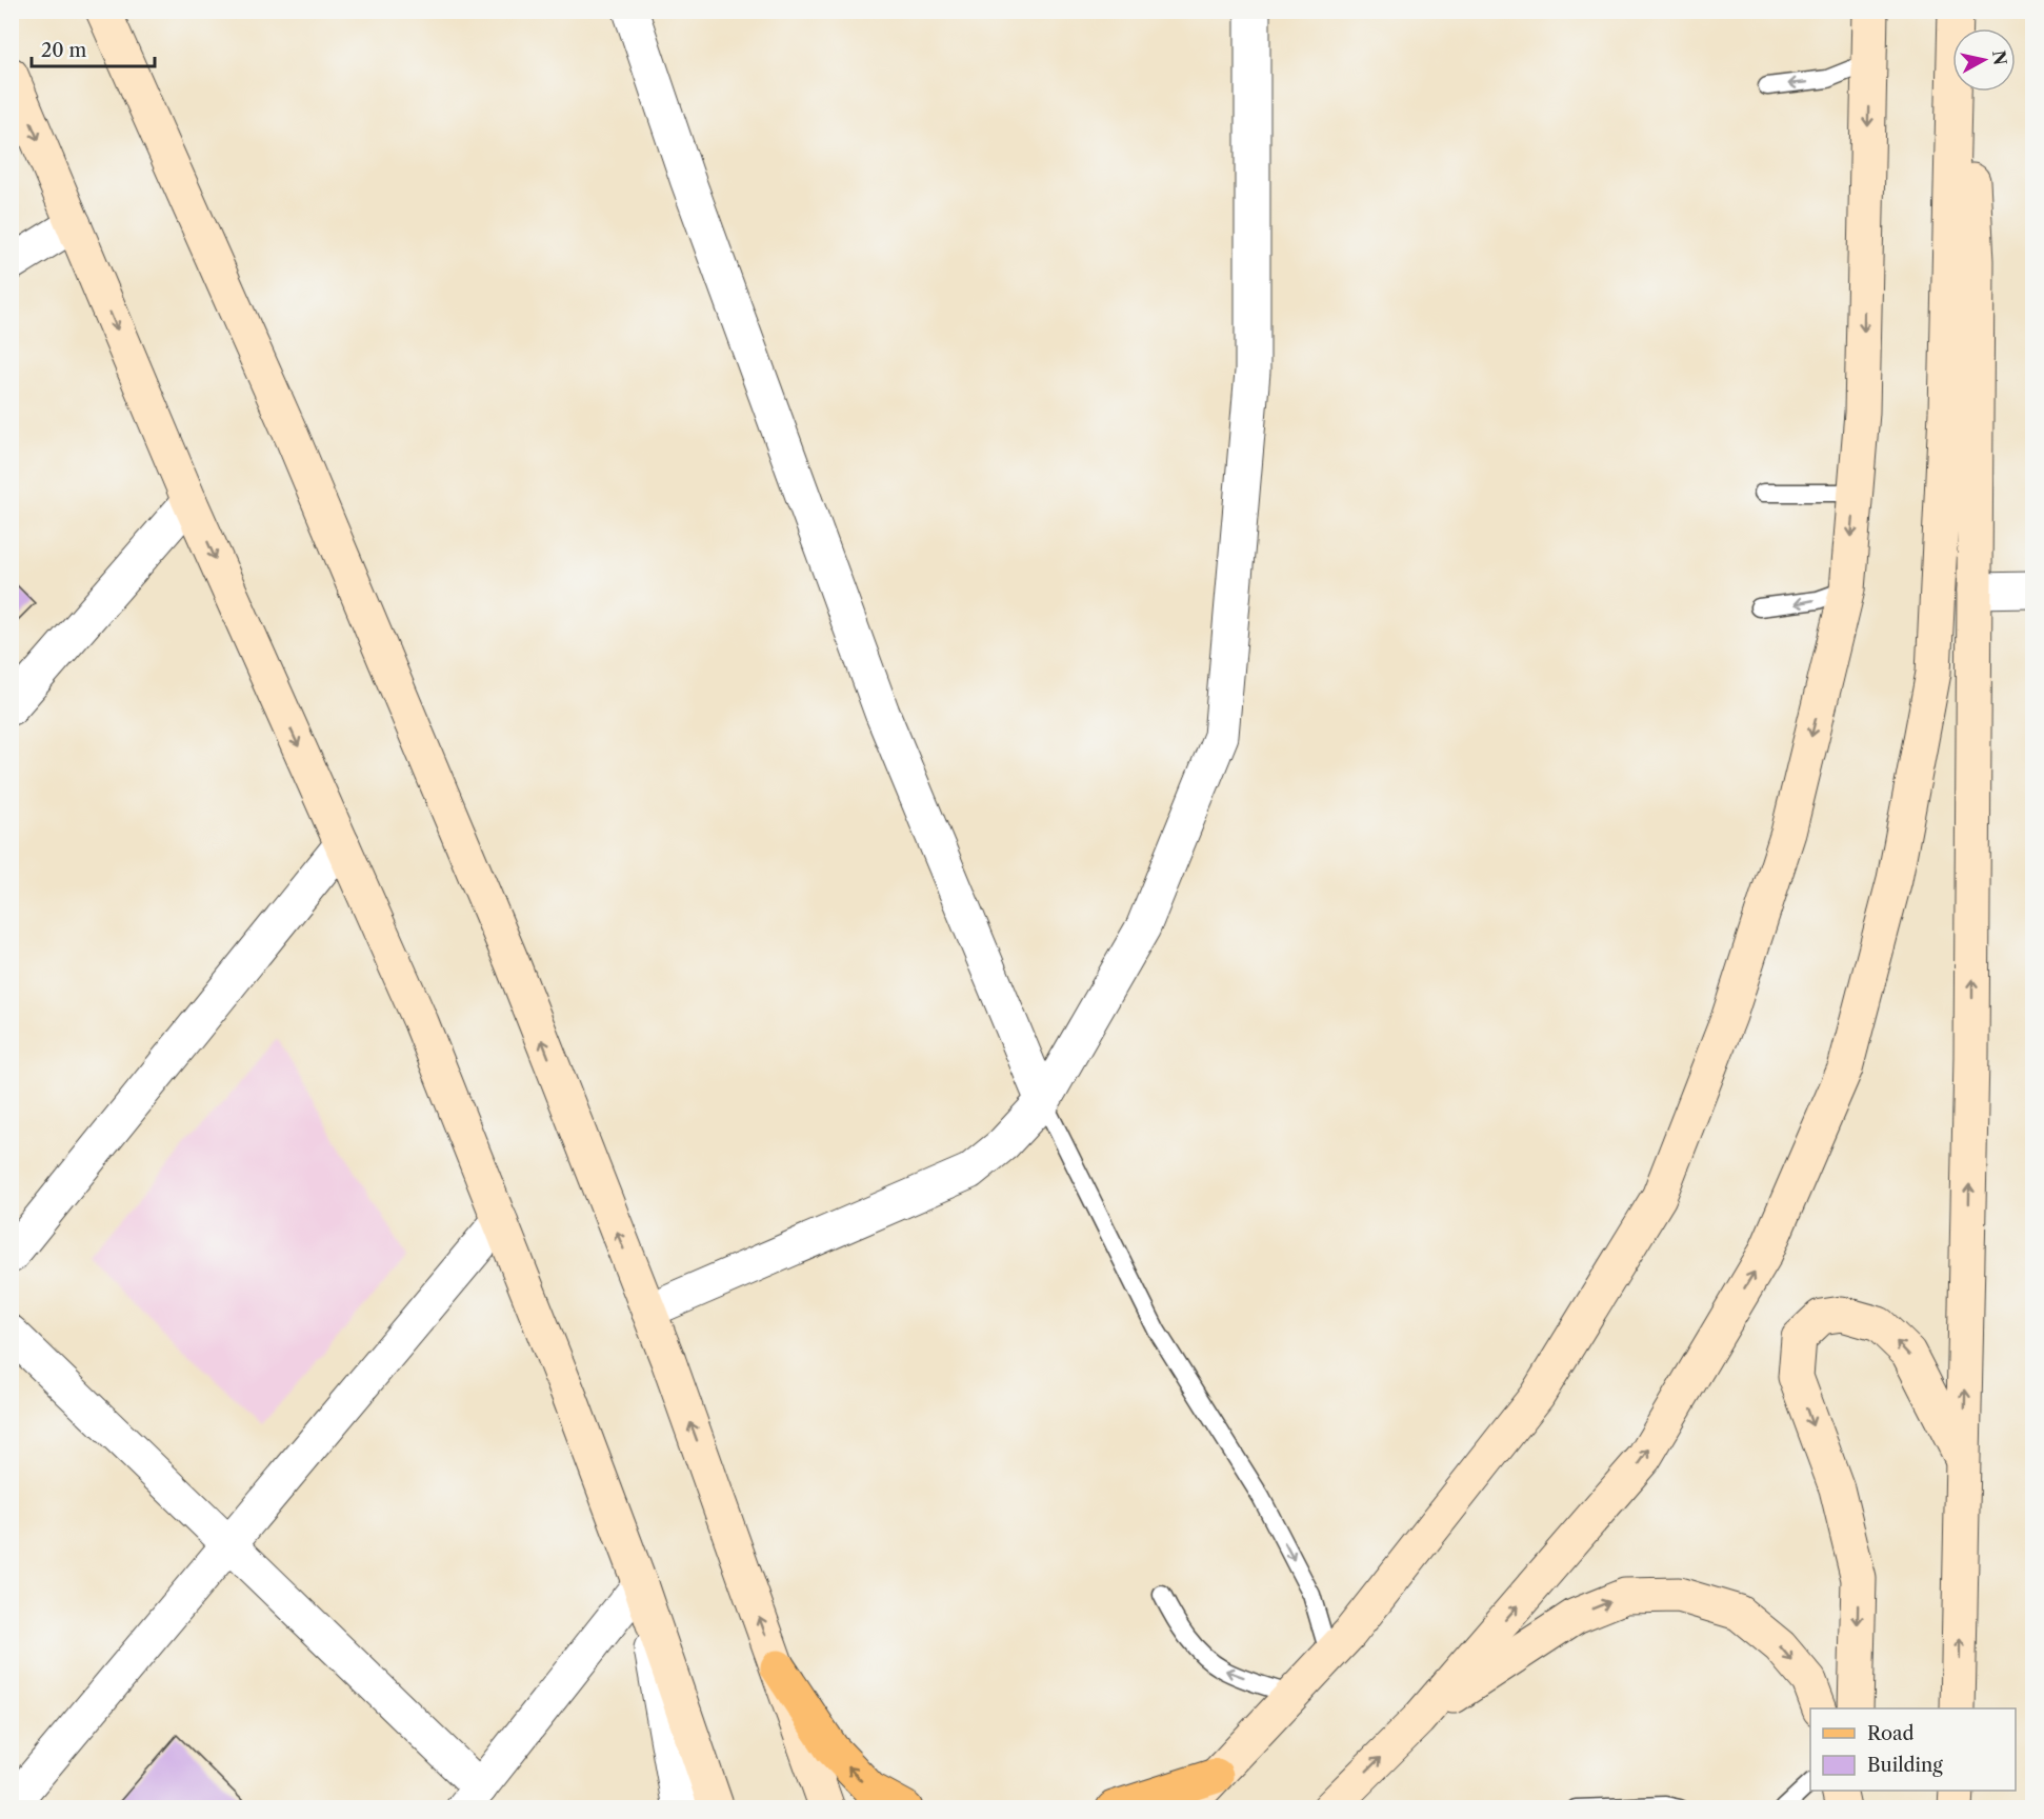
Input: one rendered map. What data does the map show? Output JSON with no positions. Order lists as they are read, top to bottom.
{
  "legend": ["Road", "Building"],
  "scale_bar": "20 m",
  "north": "right"
}
